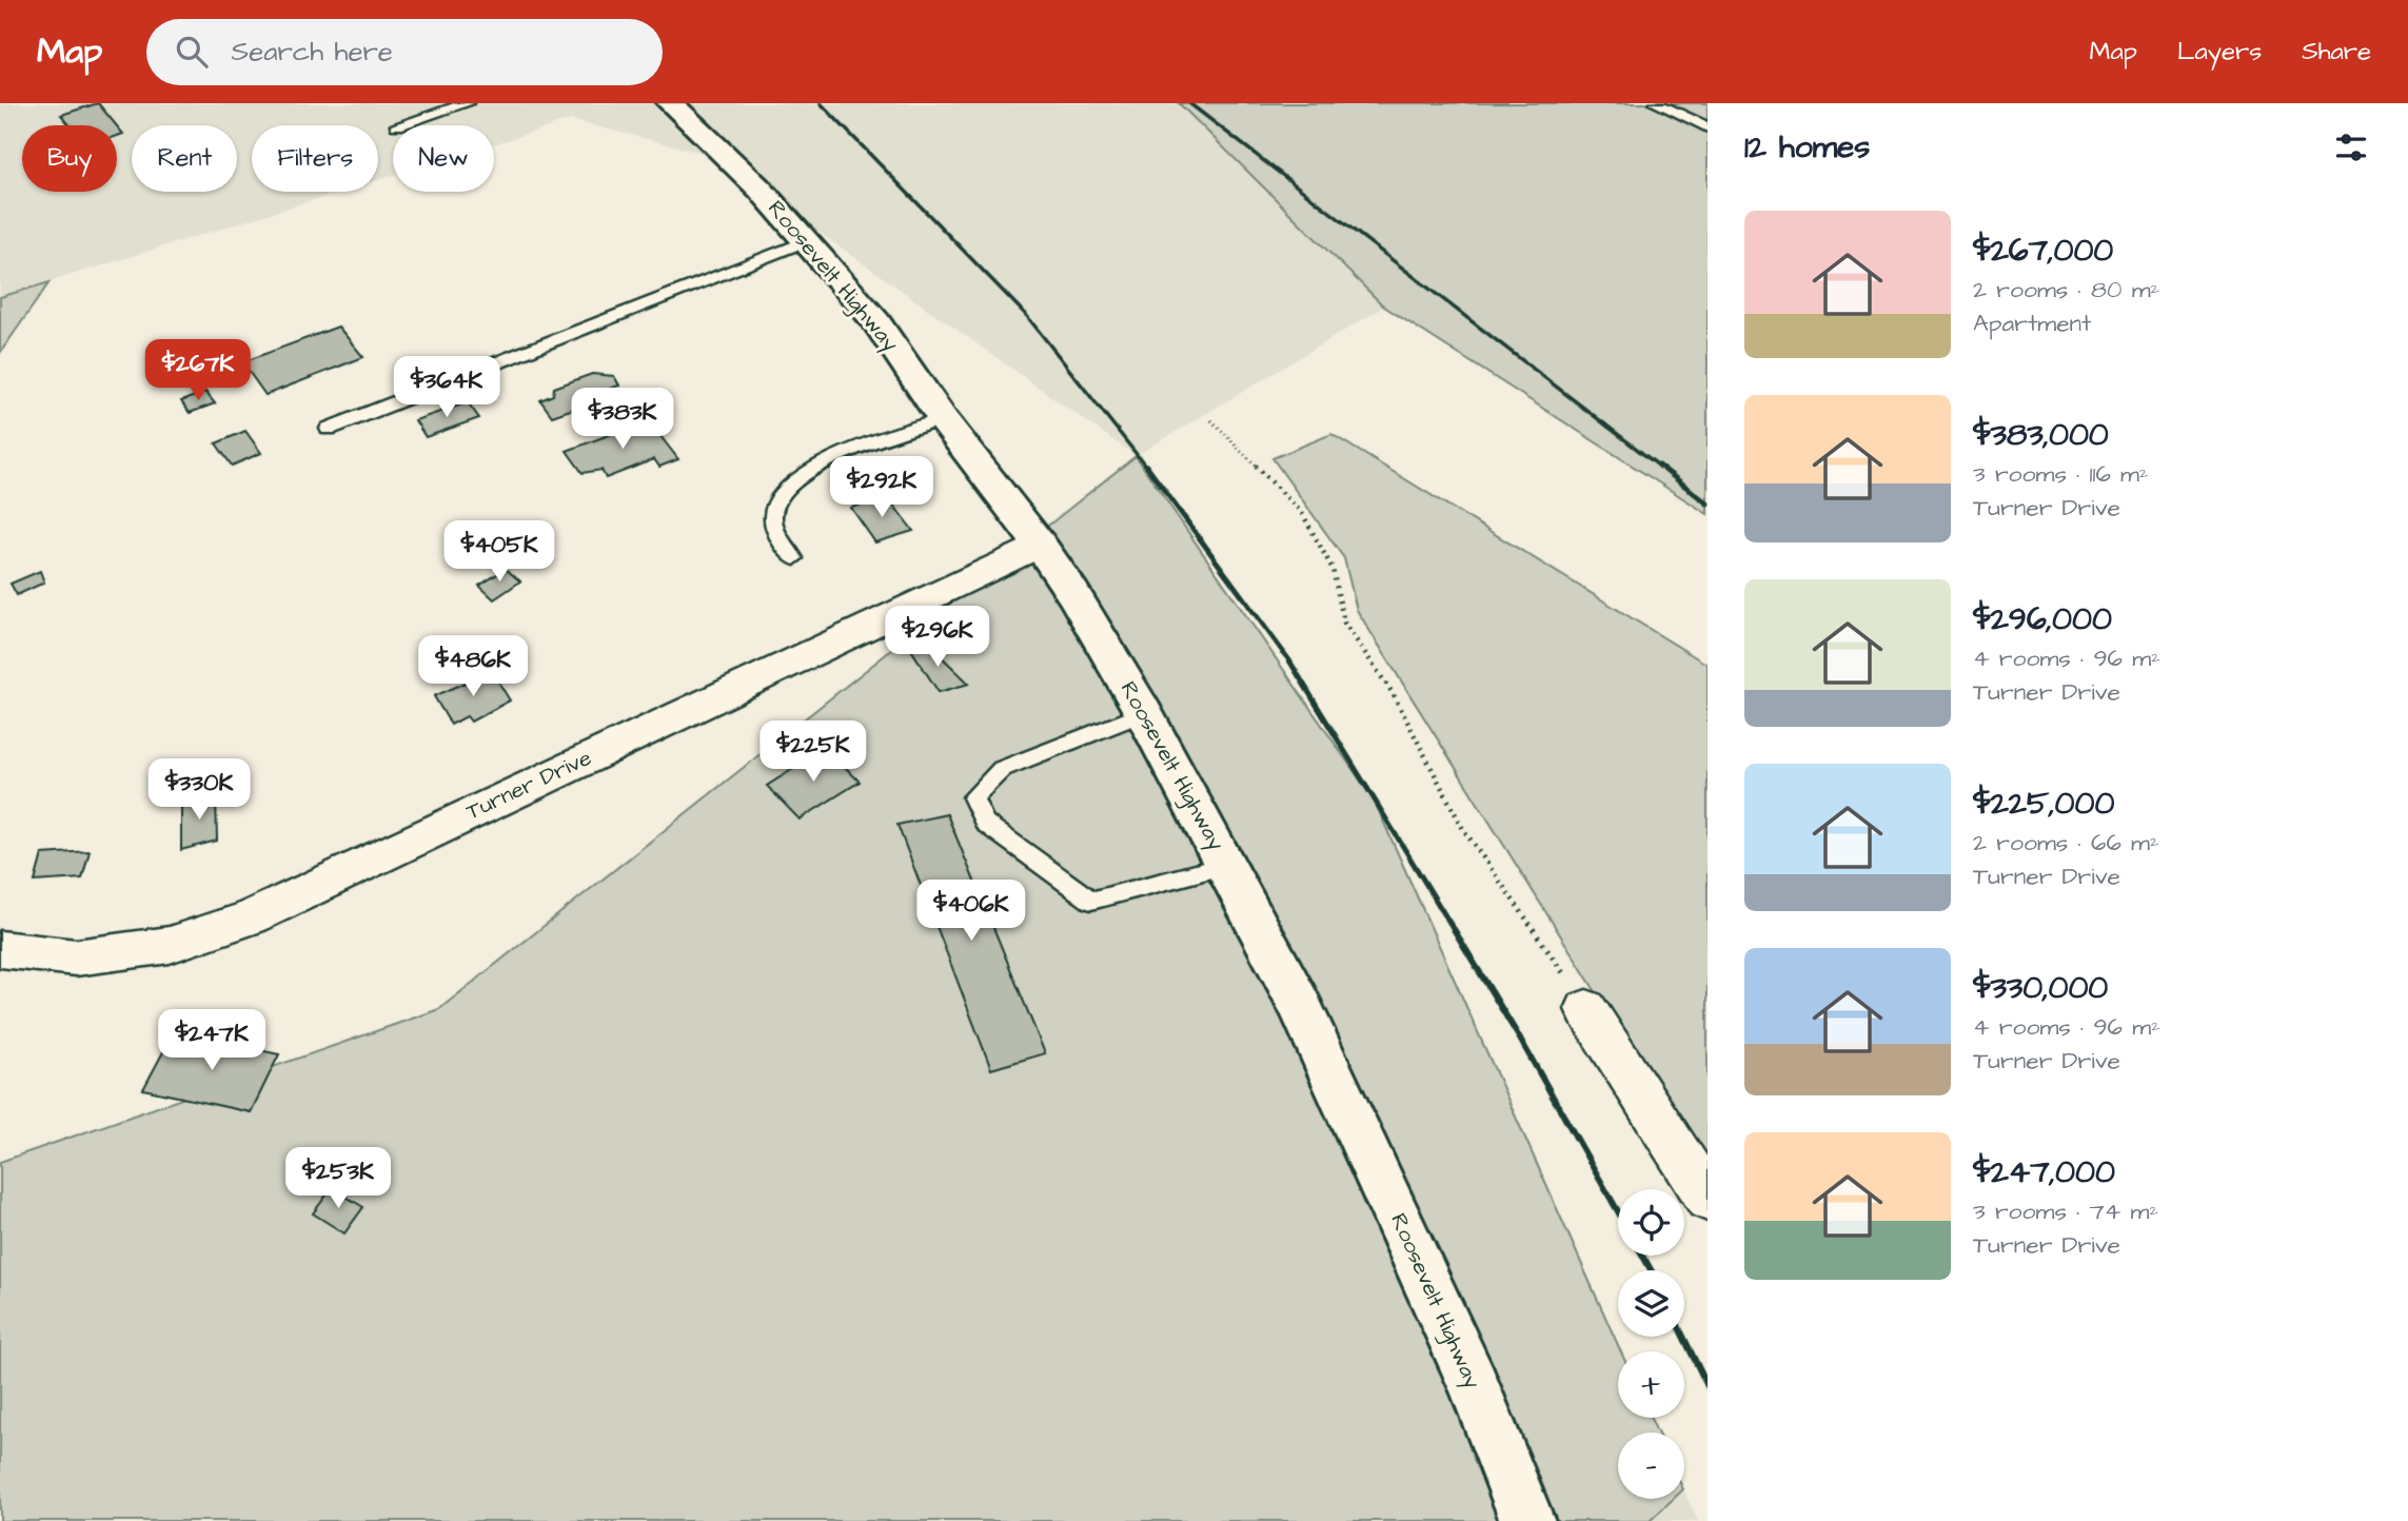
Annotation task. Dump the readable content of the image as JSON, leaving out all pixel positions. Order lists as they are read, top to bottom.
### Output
{
  "streets": {
    "main road": ["Roosevelt Highway"],
    "street": ["Turner Drive"]
  },
  "crossings": [
    ["Roosevelt Highway", "Turner Drive"]
  ],
  "page": {
    "header": "Map",
    "search": "Search here",
    "nav": ["Map", "Layers", "Share"],
    "heading": "12 homes",
    "chip": [
      "Buy",
      "Rent",
      "Filters",
      "New"
    ],
    "list": [
      {
        "name": "$267,000",
        "note": "2 rooms · 80 m² · Apartment"
      },
      {
        "name": "$383,000",
        "note": "3 rooms · 116 m² · Turner Drive"
      },
      {
        "name": "$296,000",
        "note": "4 rooms · 96 m² · Turner Drive"
      },
      {
        "name": "$225,000",
        "note": "2 rooms · 66 m² · Turner Drive"
      },
      {
        "name": "$330,000",
        "note": "4 rooms · 96 m² · Turner Drive"
      },
      {
        "name": "$247,000",
        "note": "3 rooms · 74 m² · Turner Drive"
      }
    ],
    "price": [
      "$267K",
      "$364K",
      "$383K",
      "$292K",
      "$405K",
      "$296K",
      "$486K",
      "$225K",
      "$330K",
      "$406K",
      "$247K",
      "$253K"
    ],
    "map_buttons": ["+", "−"]
  }
}
